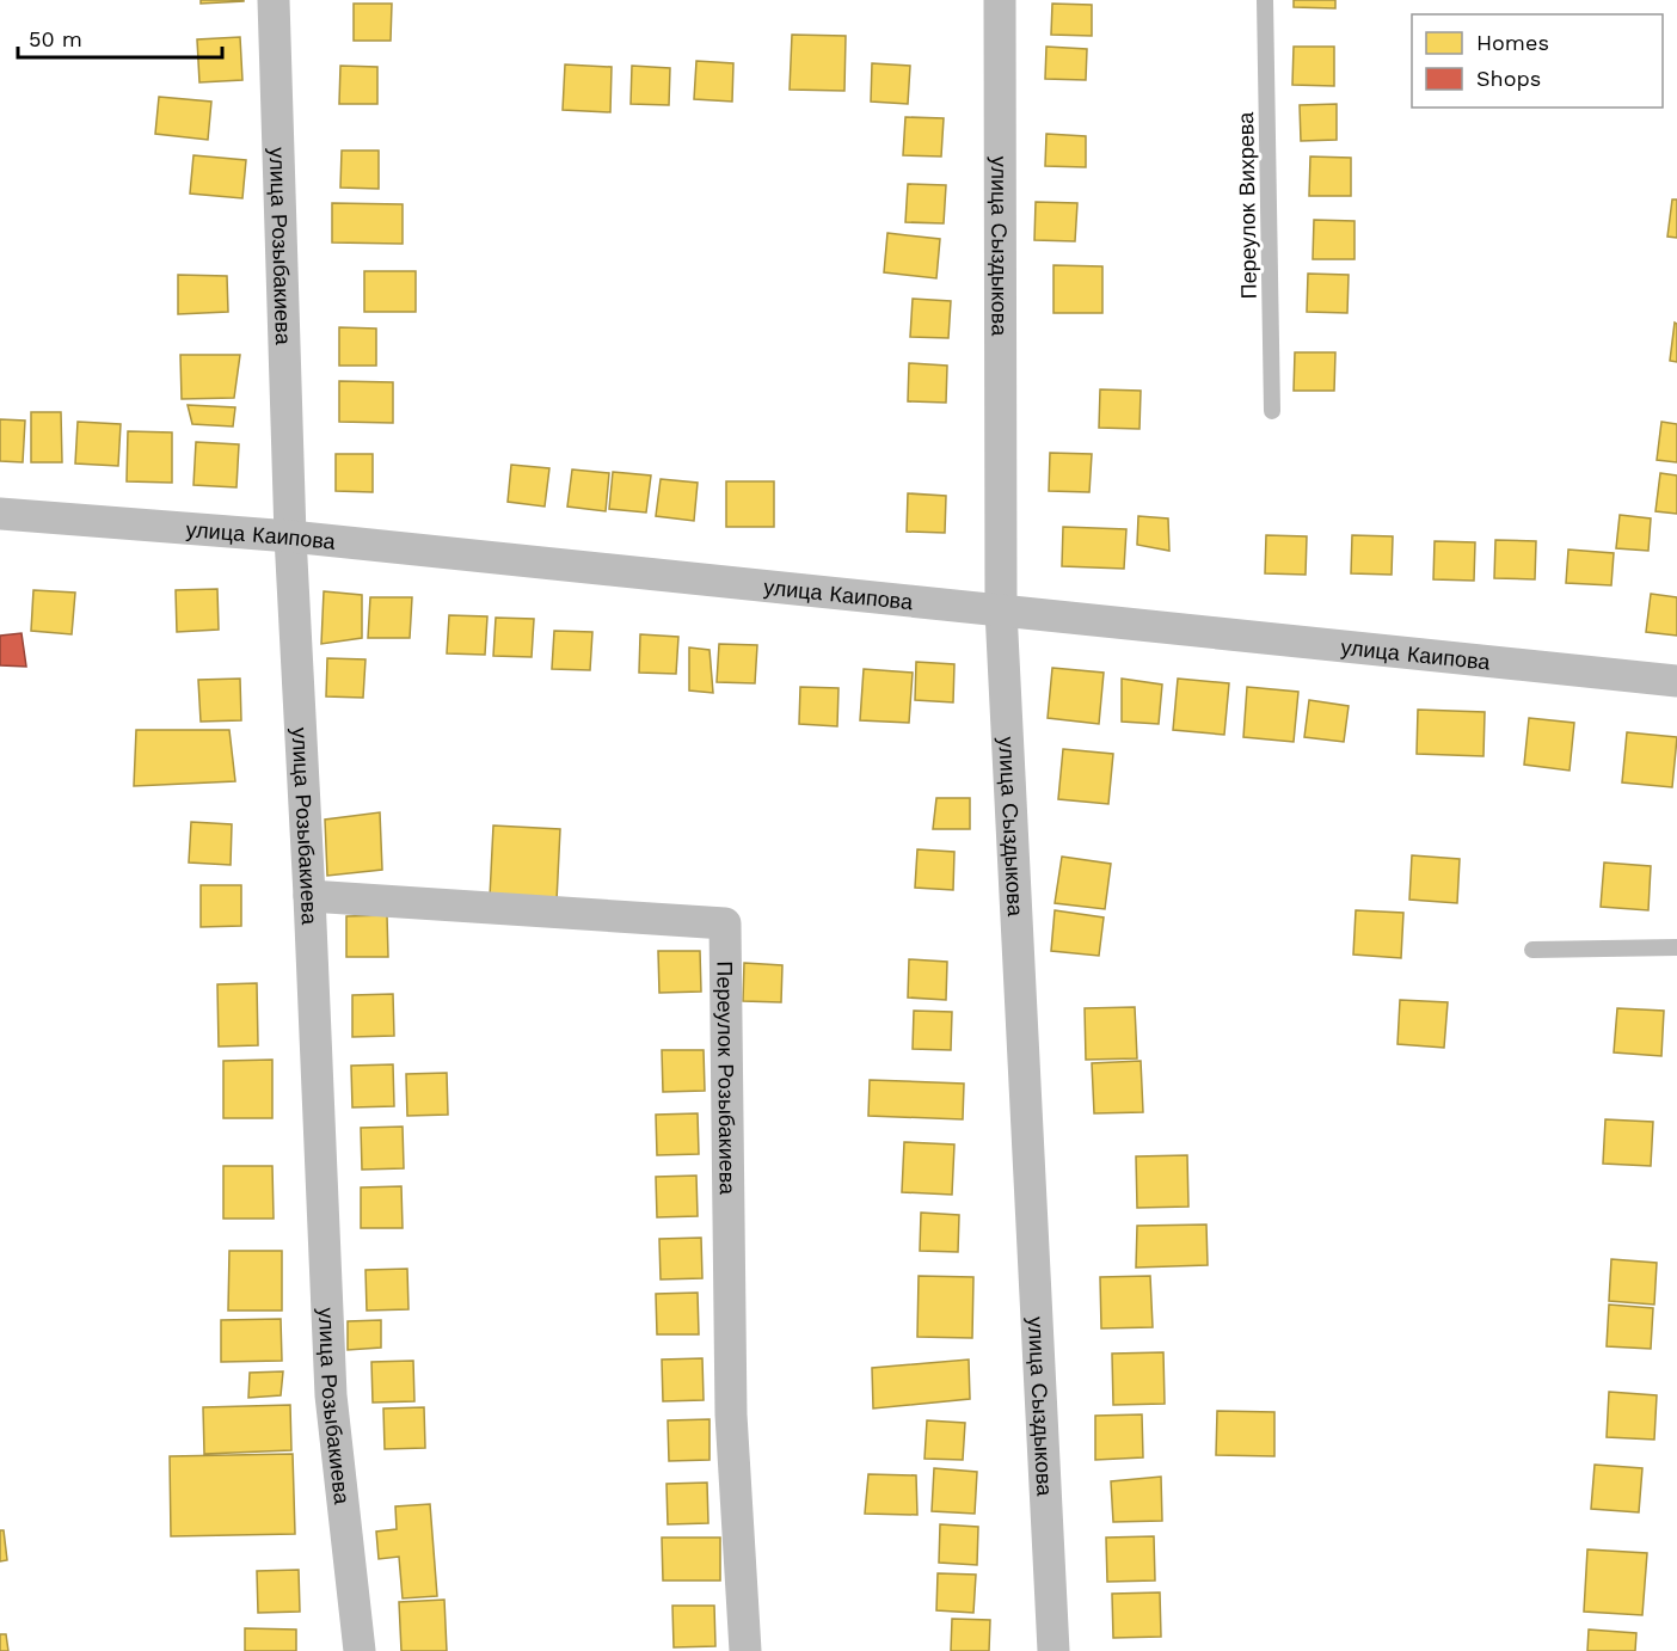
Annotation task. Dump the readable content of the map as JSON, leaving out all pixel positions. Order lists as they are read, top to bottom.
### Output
{
  "streets": {
    "street": [
      "улица Розыбакиева",
      "улица Сыздыкова",
      "улица Каипова",
      "Переулок Розыбакиева"
    ],
    "lane": ["Переулок Вихрева"]
  },
  "crossings": [
    ["улица Розыбакиева", "улица Каипова"],
    ["улица Розыбакиева", "Переулок Розыбакиева"],
    ["улица Сыздыкова", "улица Каипова"]
  ],
  "legend": ["Homes", "Shops"],
  "scale_bar": "50 m"
}
